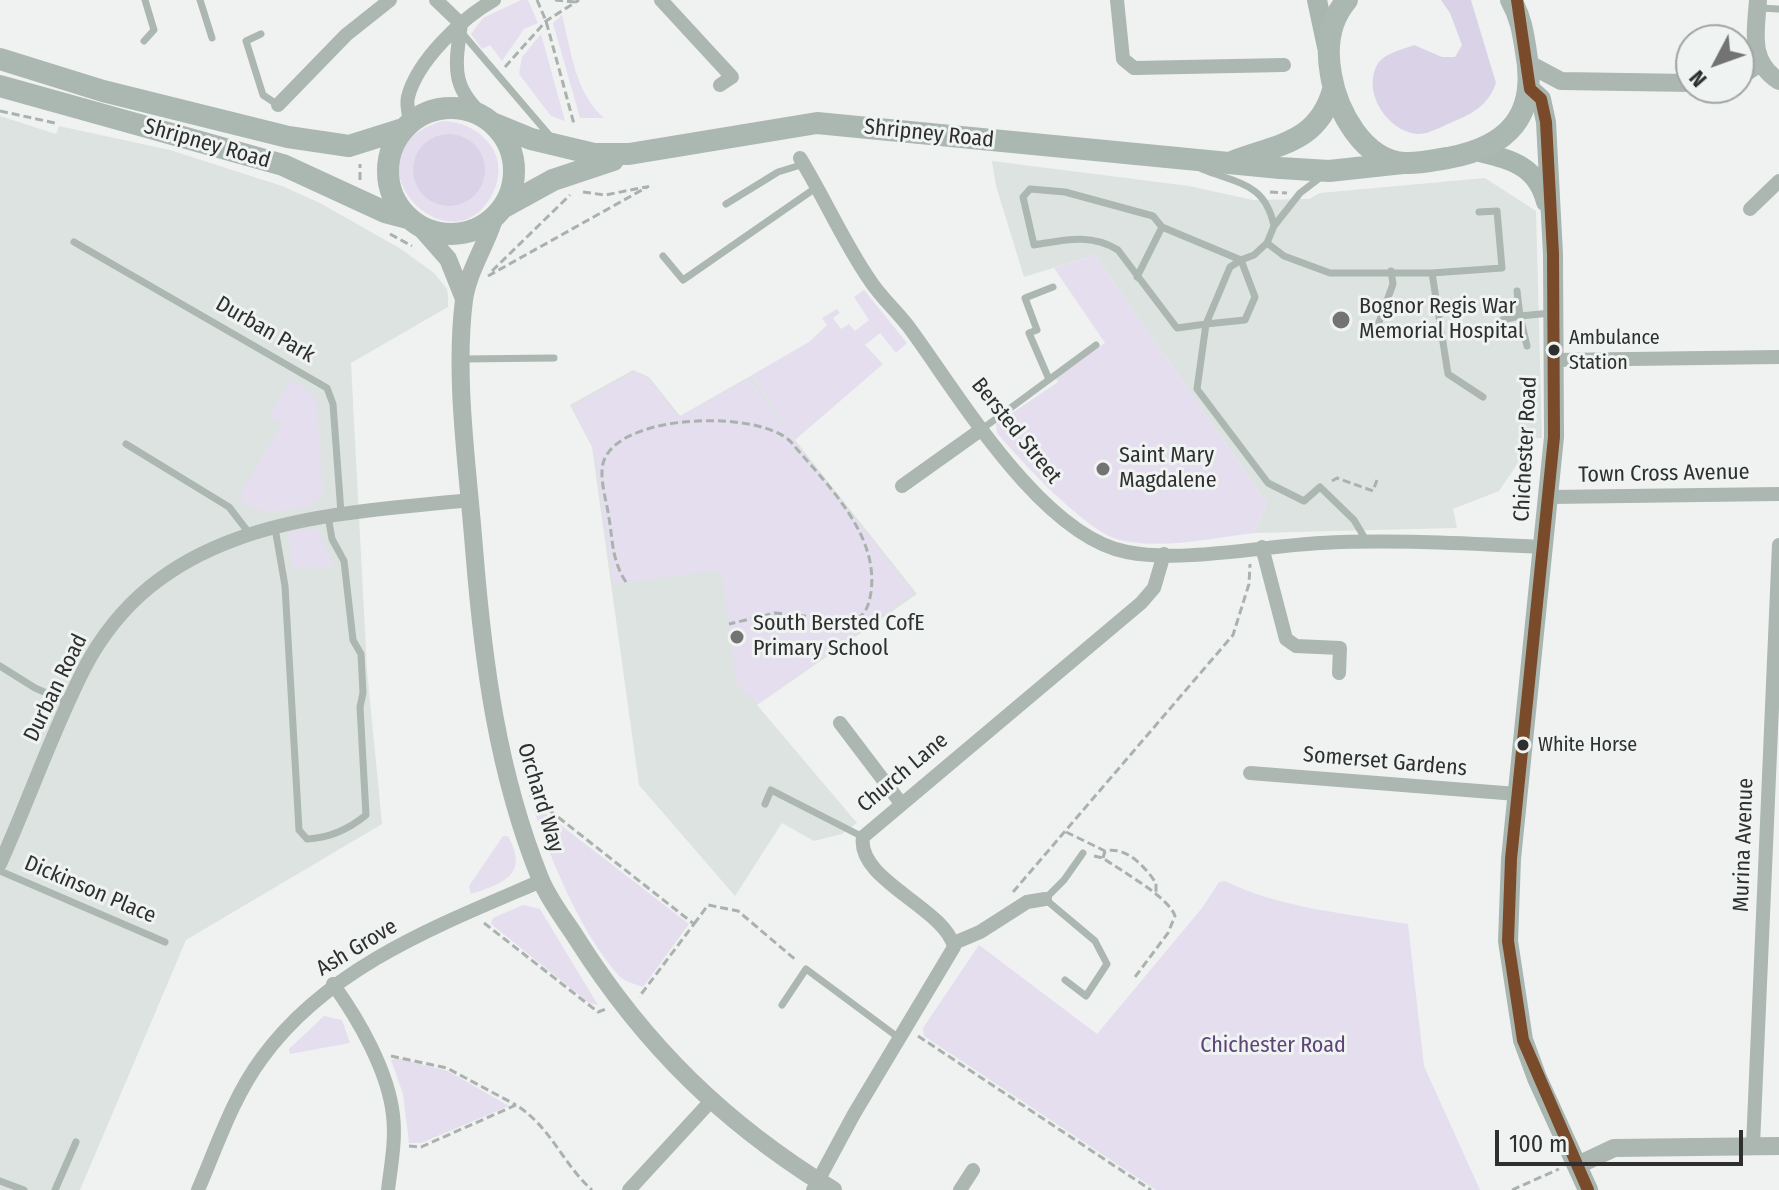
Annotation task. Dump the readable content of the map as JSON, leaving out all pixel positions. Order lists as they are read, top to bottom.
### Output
{
  "streets": {
    "main road": ["Shripney Road", "Chichester Road"],
    "street": [
      "Bersted Street",
      "Town Cross Avenue",
      "Durban Road",
      "Somerset Gardens",
      "Church Lane",
      "Orchard Way",
      "Murina Avenue",
      "Ash Grove"
    ],
    "lane": ["Durban Park", "Dickinson Place"]
  },
  "crossings": [
    ["Shripney Road", "Chichester Road"],
    ["Durban Park", "Durban Road"],
    ["Bersted Street", "Chichester Road"],
    ["Bersted Street", "Church Lane"],
    ["Chichester Road", "Town Cross Avenue"],
    ["Chichester Road", "Somerset Gardens"],
    ["Durban Road", "Orchard Way"],
    ["Orchard Way", "Ash Grove"]
  ],
  "parks": ["Chichester Road"],
  "places": [
    "Bognor Regis War Memorial Hospital",
    "Ambulance Station",
    "Saint Mary Magdalene",
    "South Bersted CofE Primary School",
    "White Horse"
  ],
  "scale_bar": "100 m",
  "north": "bottom left"
}
